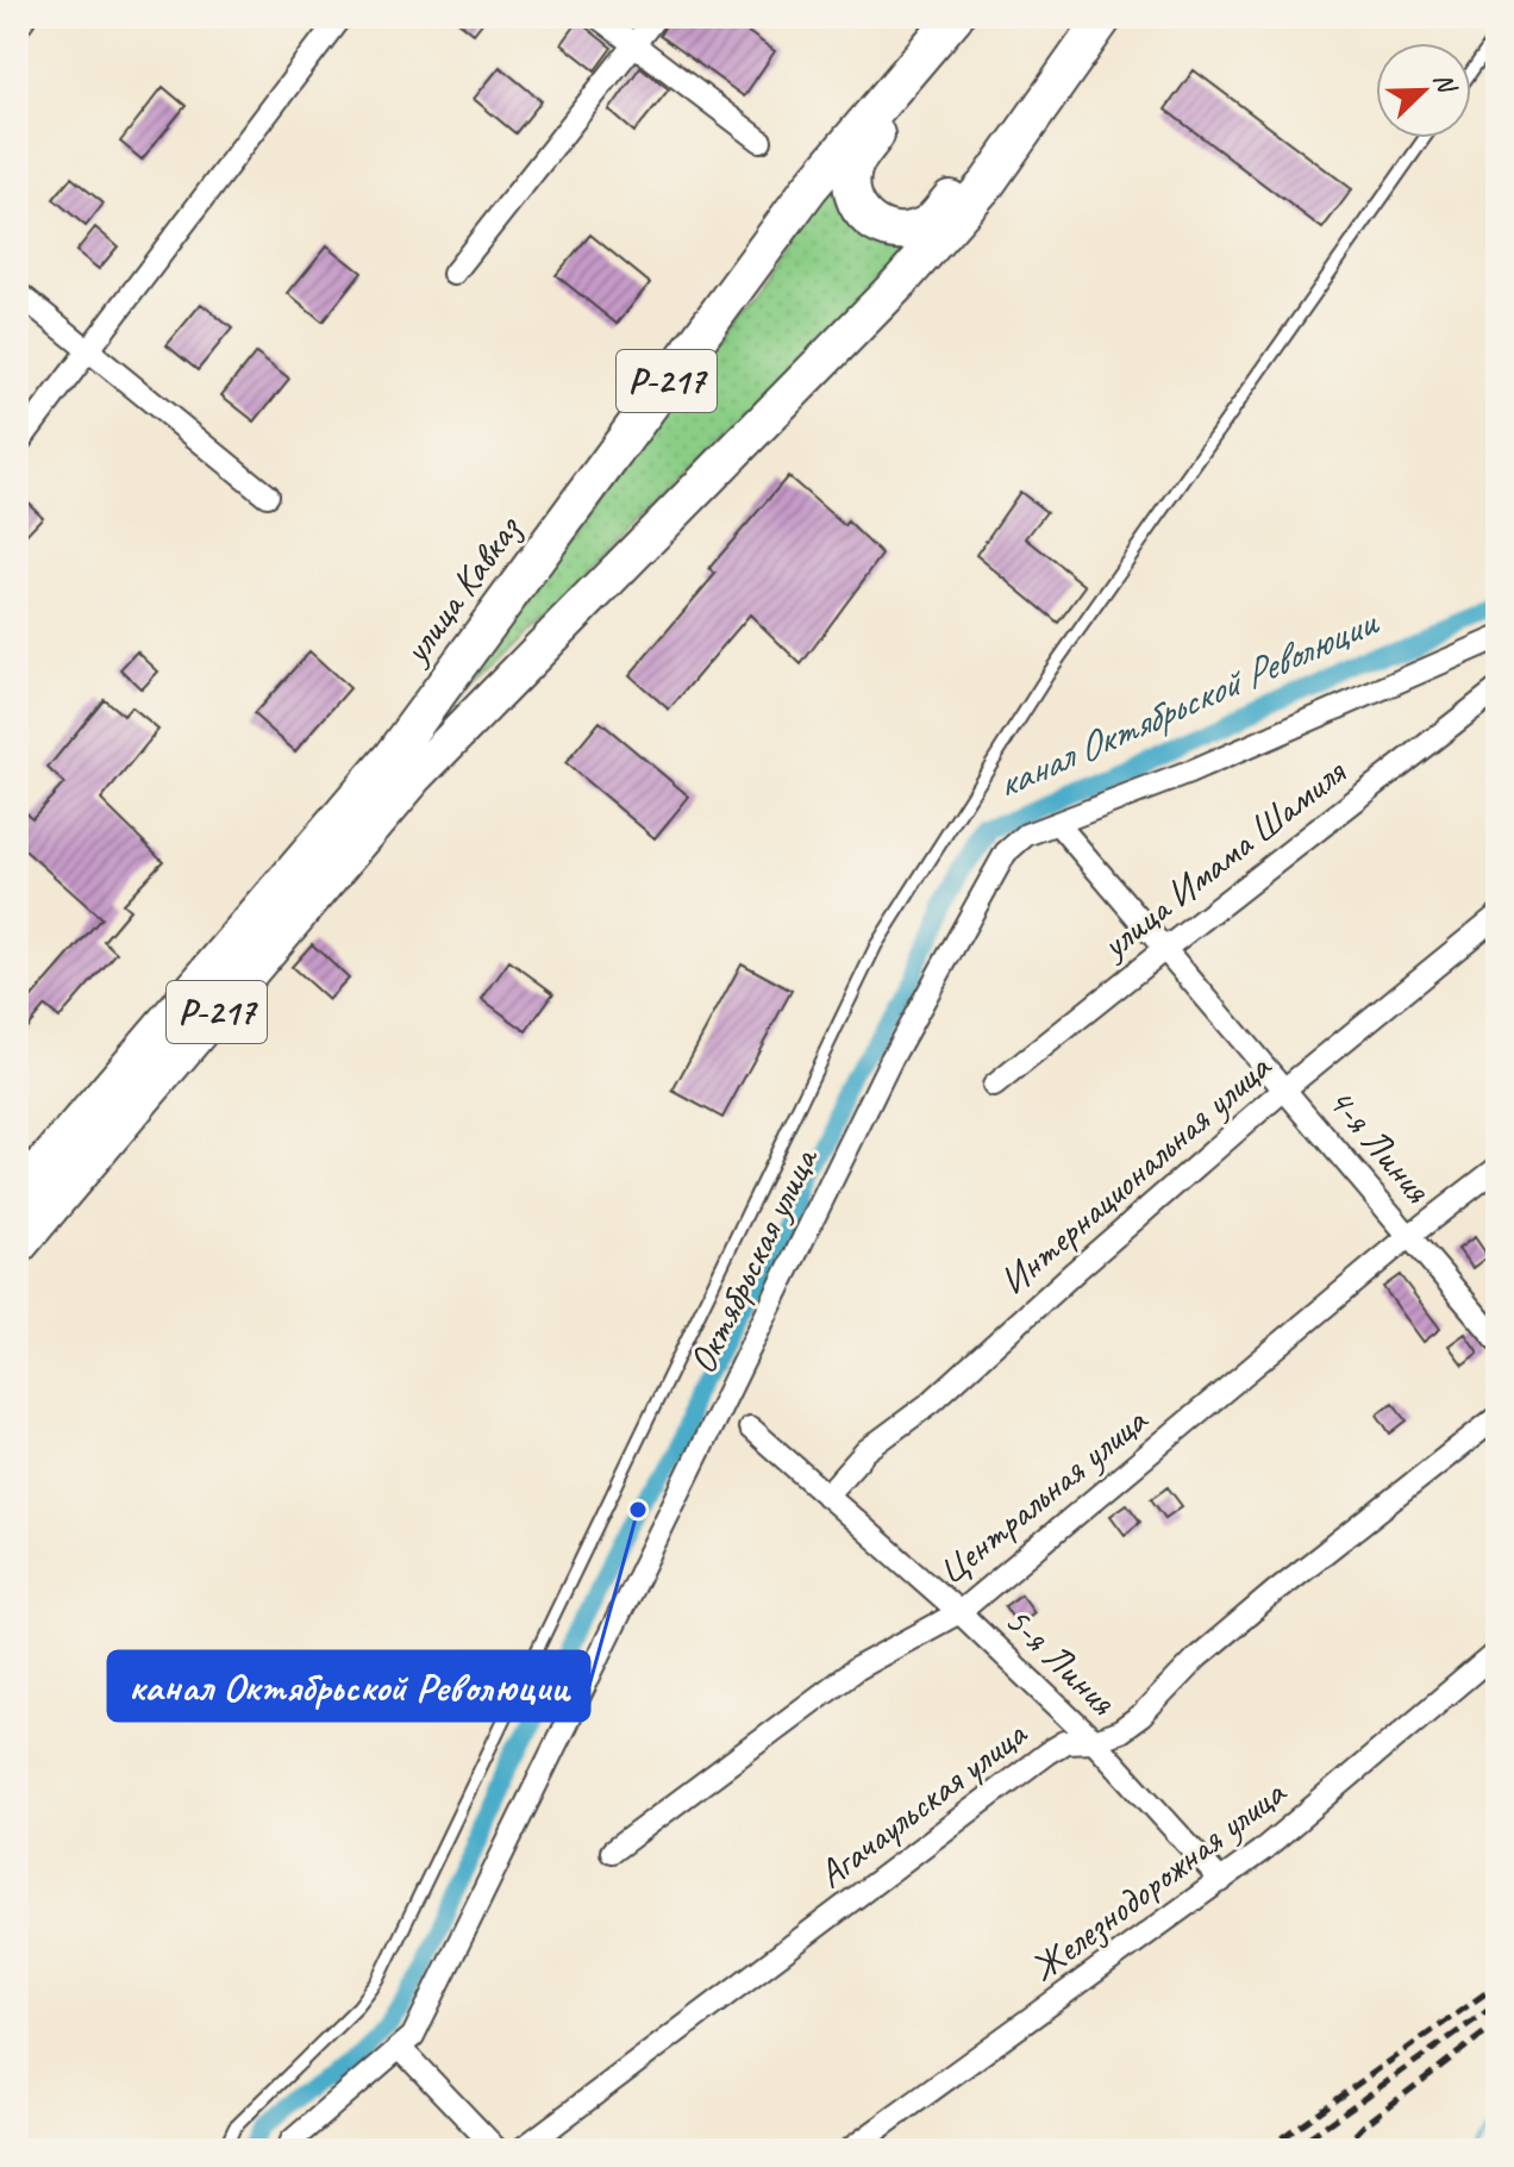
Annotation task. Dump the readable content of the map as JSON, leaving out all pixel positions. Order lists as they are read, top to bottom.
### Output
{
  "streets": {
    "highway": ["Р-217", "улица Кавказ"],
    "street": [
      "улица Имама Шамиля",
      "4-я Линия",
      "Интернациональная улица",
      "Октябрьская улица",
      "Центральная улица",
      "5-я Линия",
      "Агачаульская улица",
      "Железнодорожная улица"
    ]
  },
  "crossings": [
    ["улица Имама Шамиля", "4-я Линия"],
    ["4-я Линия", "Интернациональная улица"],
    ["4-я Линия", "Октябрьская улица"],
    ["4-я Линия", "Центральная улица"],
    ["Интернациональная улица", "5-я Линия"],
    ["Центральная улица", "5-я Линия"],
    ["5-я Линия", "Агачаульская улица"],
    ["5-я Линия", "Железнодорожная улица"]
  ],
  "water": ["канал Октябрьской Революции"],
  "places": ["канал Октябрьской Революции"],
  "north": "top right"
}
